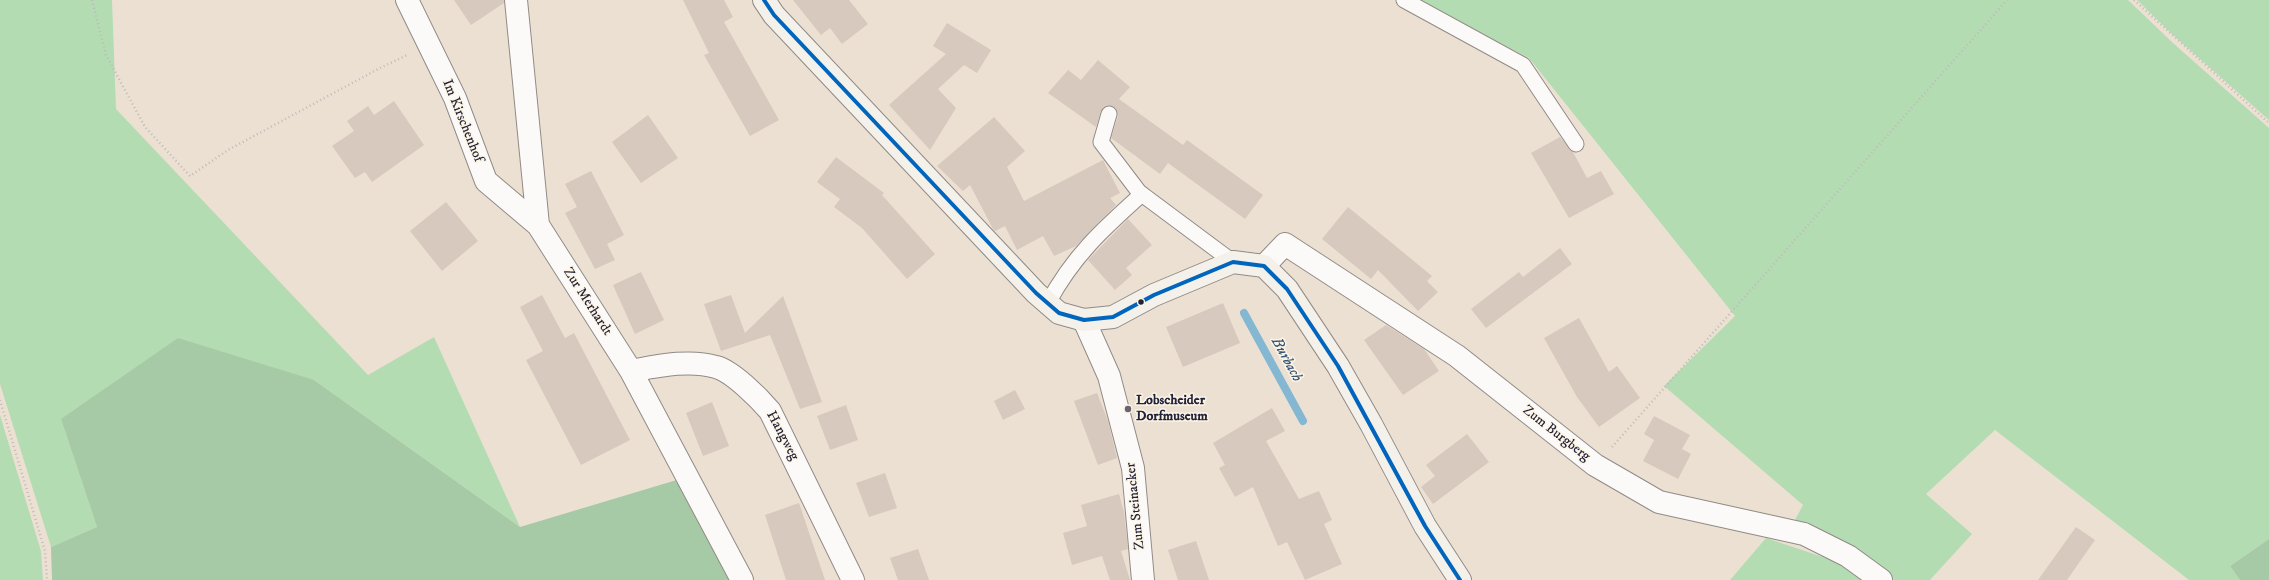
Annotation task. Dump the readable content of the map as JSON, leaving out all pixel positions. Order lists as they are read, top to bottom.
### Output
{
  "streets": {
    "street": [
      "Im Kirschenhof",
      "Zur Merhardt",
      "Zum Burgberg",
      "Hangweg",
      "Zum Steinacker"
    ]
  },
  "crossings": [
    ["Im Kirschenhof", "Zur Merhardt"],
    ["Zur Merhardt", "Hangweg"]
  ],
  "water": ["Burbach"],
  "places": ["Lobscheider Dorfmuseum"]
}
